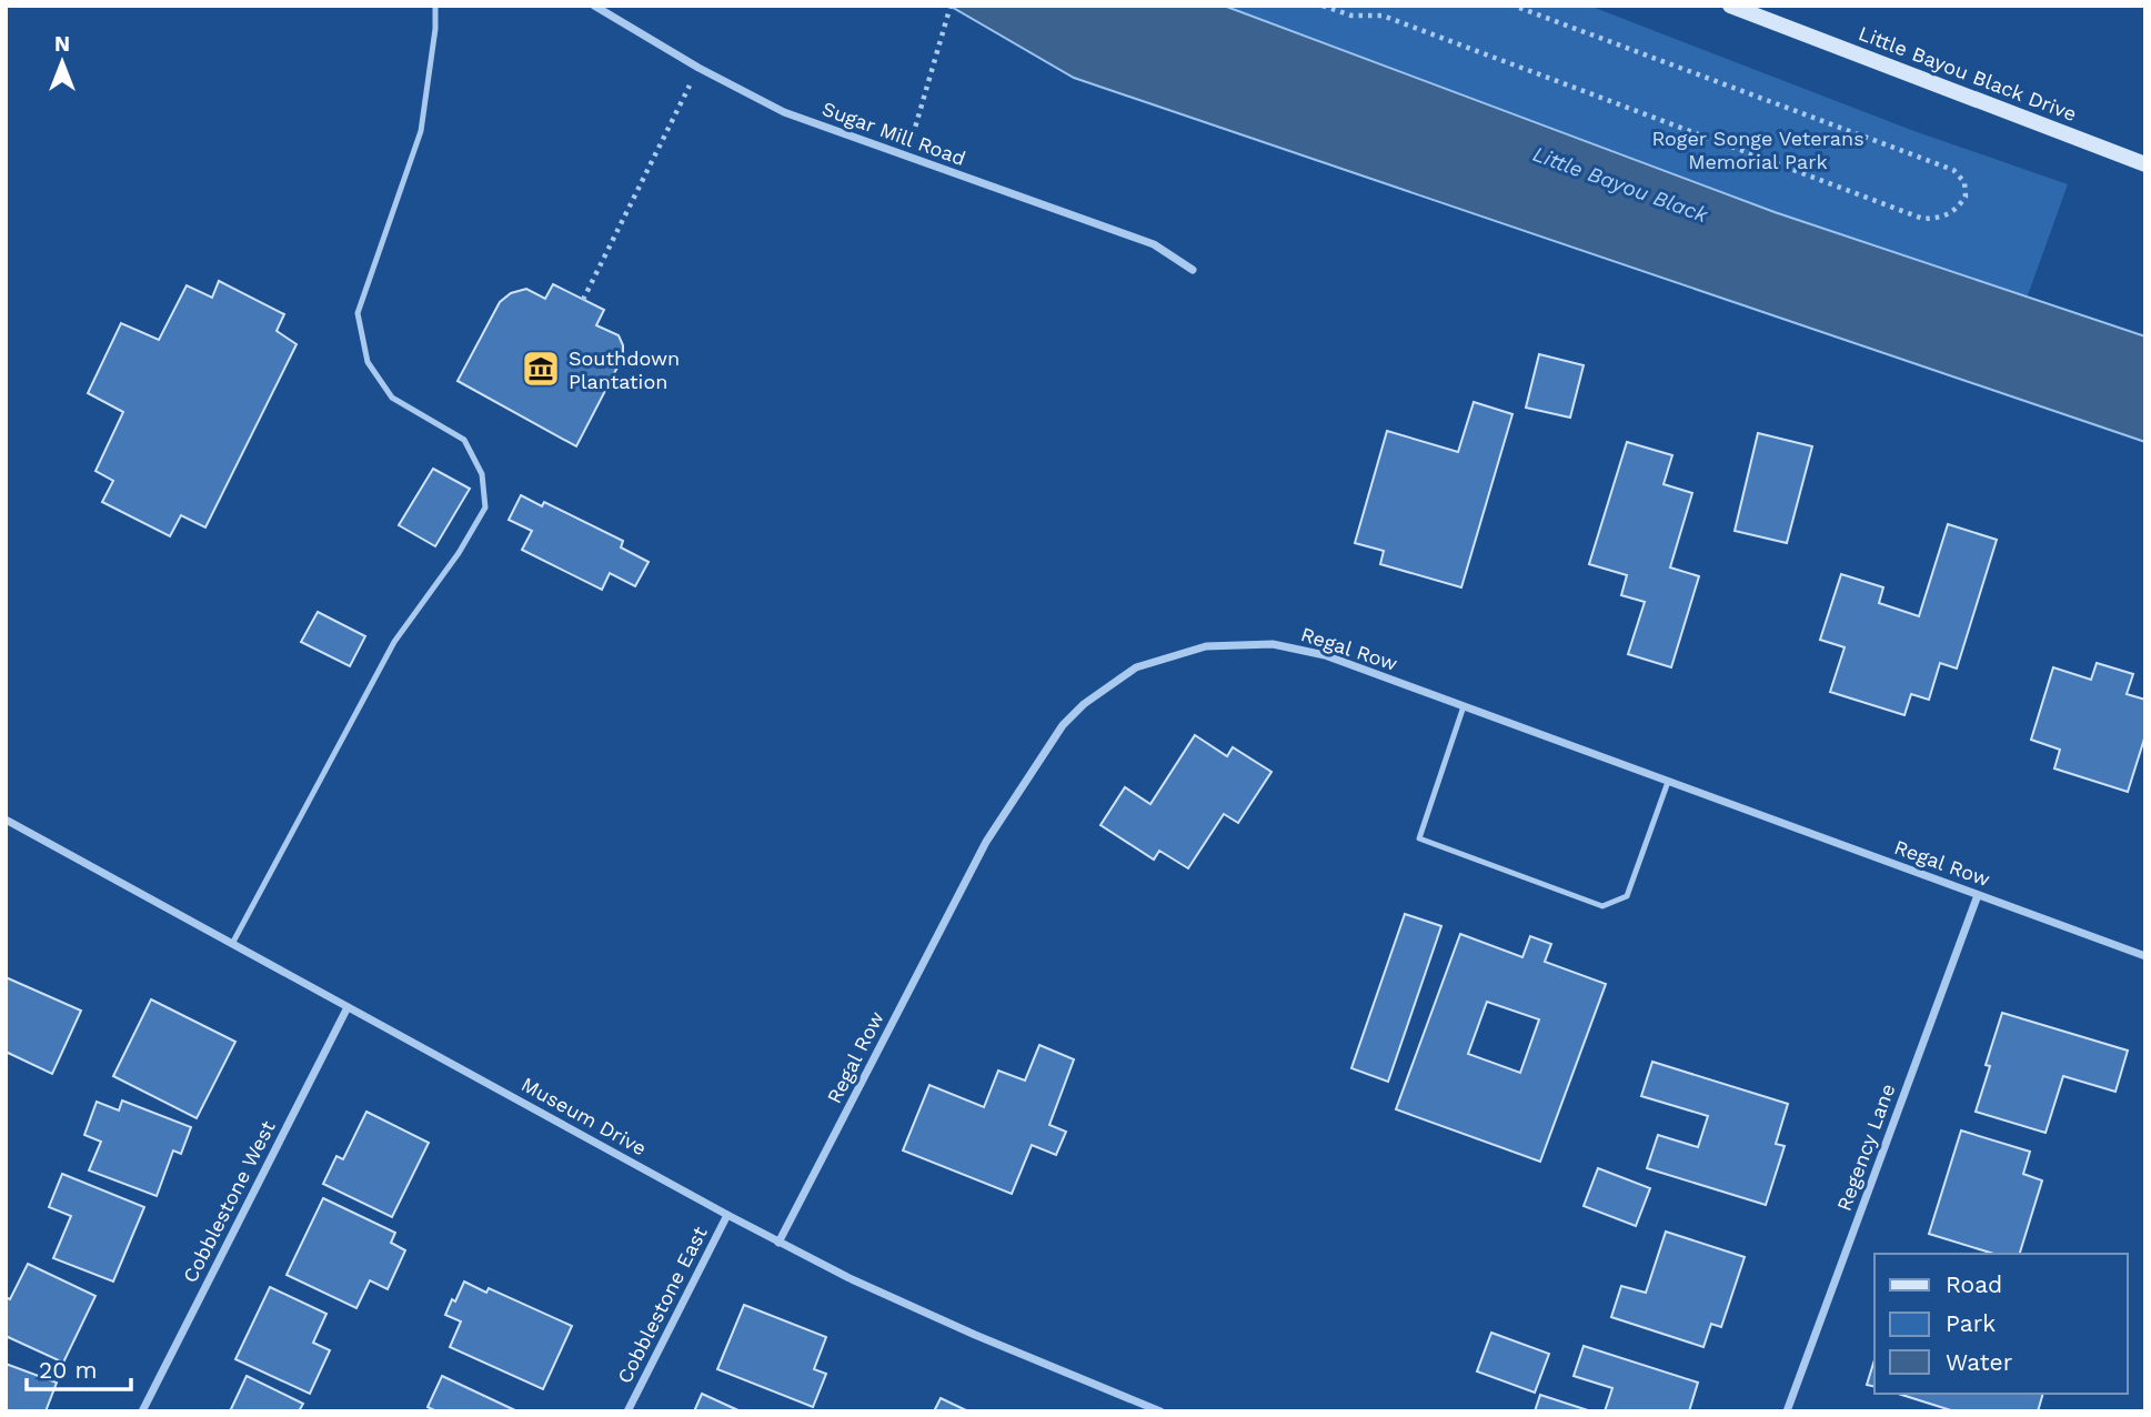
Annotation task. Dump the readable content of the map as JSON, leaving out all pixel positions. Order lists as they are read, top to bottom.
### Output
{
  "streets": {
    "main road": ["Little Bayou Black Drive"],
    "street": [
      "Sugar Mill Road",
      "Regal Row",
      "Museum Drive",
      "Regency Lane",
      "Cobblestone West",
      "Cobblestone East"
    ]
  },
  "crossings": [
    ["Regal Row", "Museum Drive"],
    ["Regal Row", "Regency Lane"],
    ["Museum Drive", "Cobblestone West"],
    ["Museum Drive", "Cobblestone East"]
  ],
  "water": ["Little Bayou Black"],
  "parks": ["Roger Songe Veterans Memorial Park"],
  "places": {
    "museum": ["Southdown Plantation"]
  },
  "legend": ["Road", "Park", "Water"],
  "scale_bar": "20 m",
  "north": "top"
}
